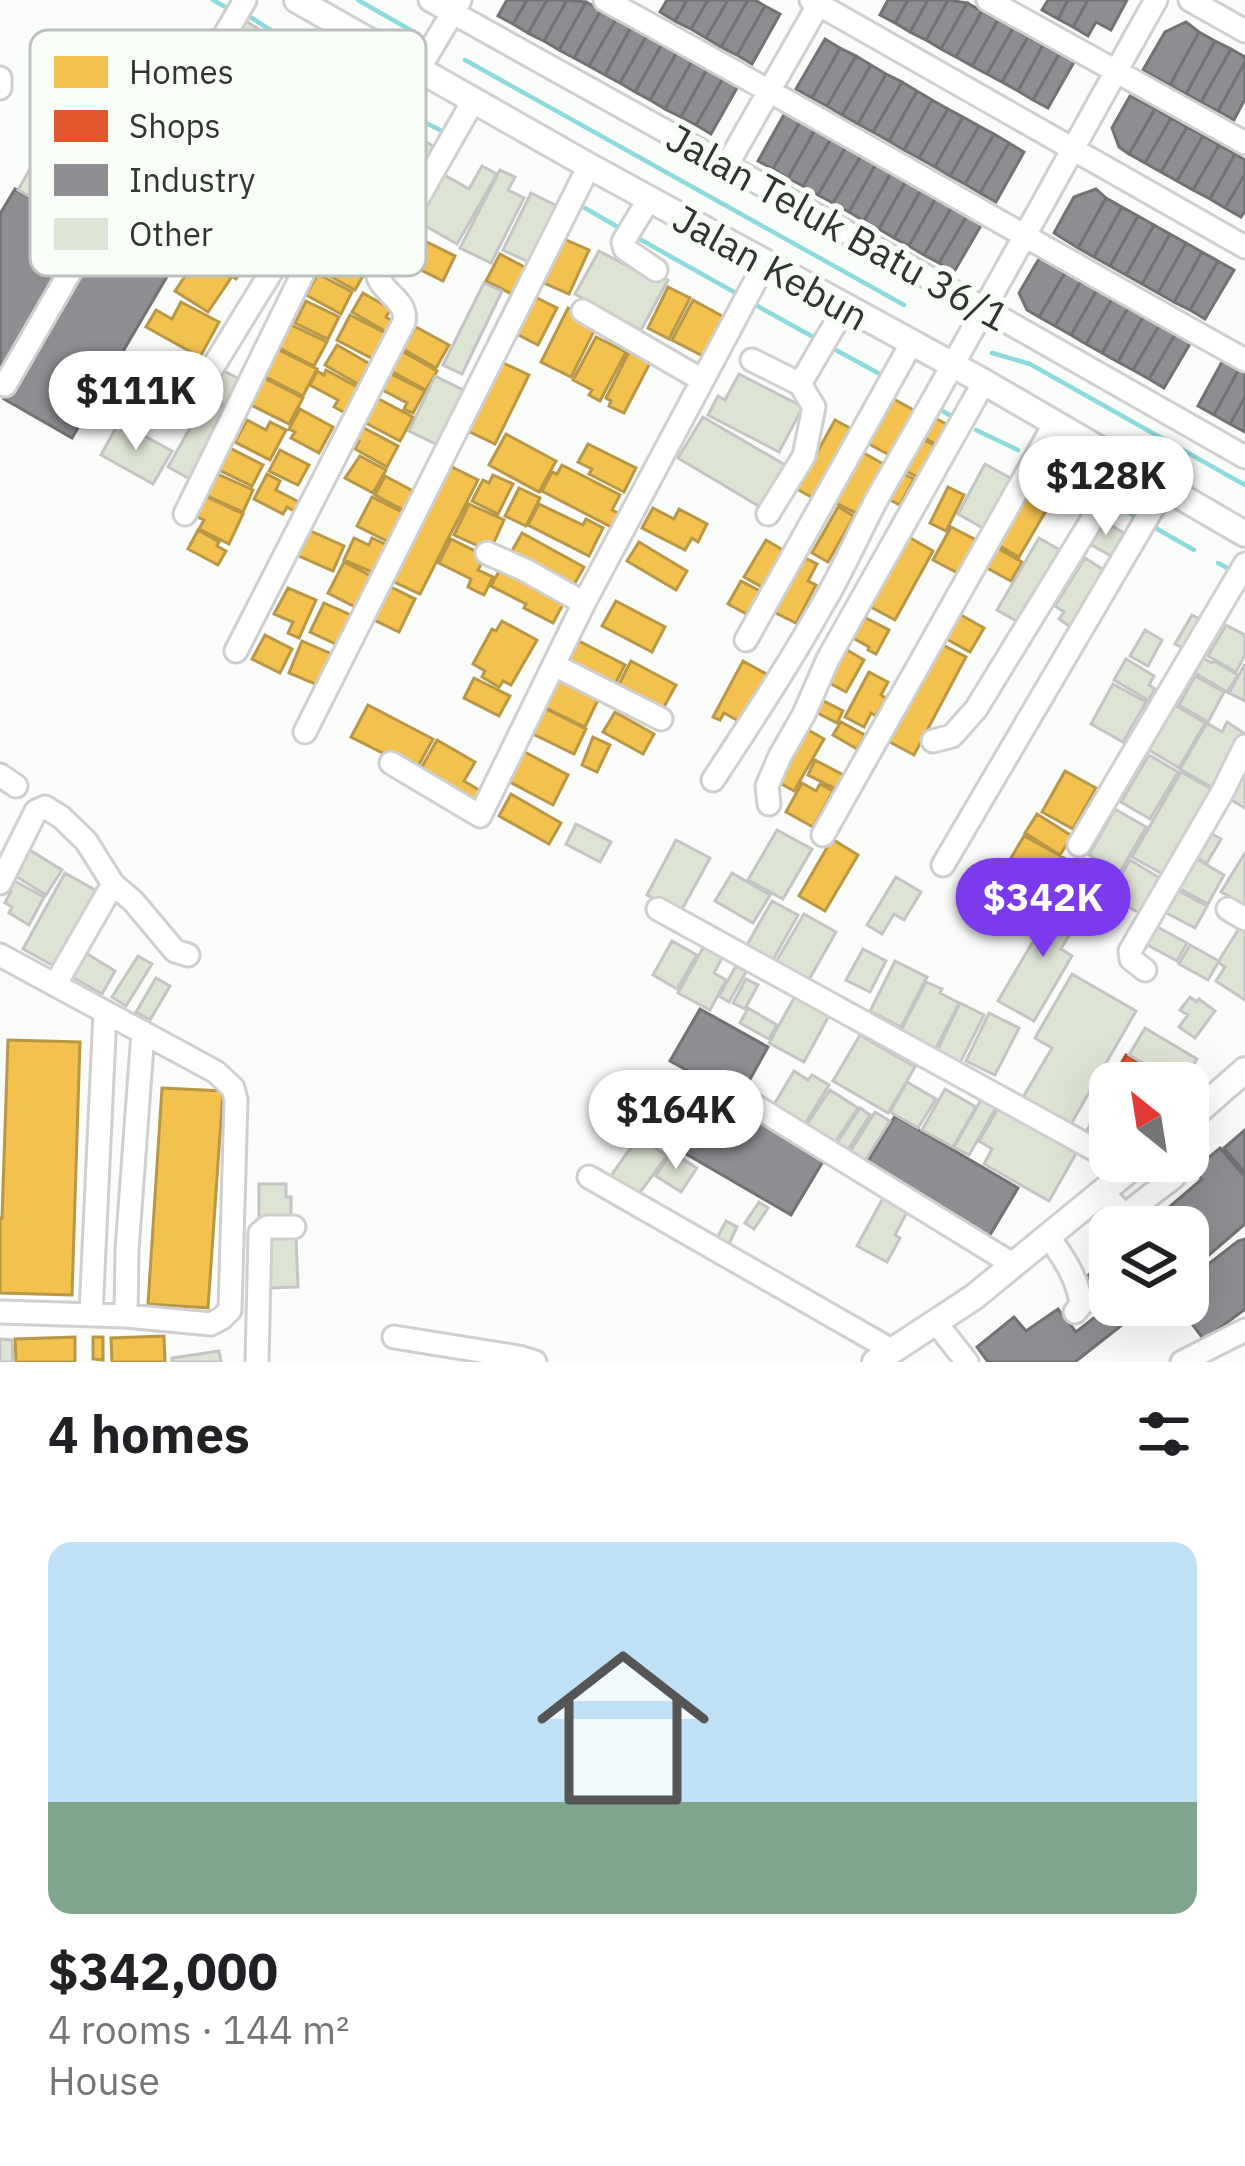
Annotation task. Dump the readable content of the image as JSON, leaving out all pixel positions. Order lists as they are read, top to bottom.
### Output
{
  "streets": {
    "main road": ["Jalan Kebun"],
    "street": ["Jalan Teluk Batu 36/1"]
  },
  "legend": [
    "Homes",
    "Shops",
    "Industry",
    "Other"
  ],
  "north": "top left",
  "page": {
    "price": [
      "$111K",
      "$128K",
      "$342K",
      "$164K"
    ],
    "heading": "4 homes",
    "list": [
      {
        "name": "$342,000",
        "note": "4 rooms · 144 m² · House"
      }
    ]
  }
}
